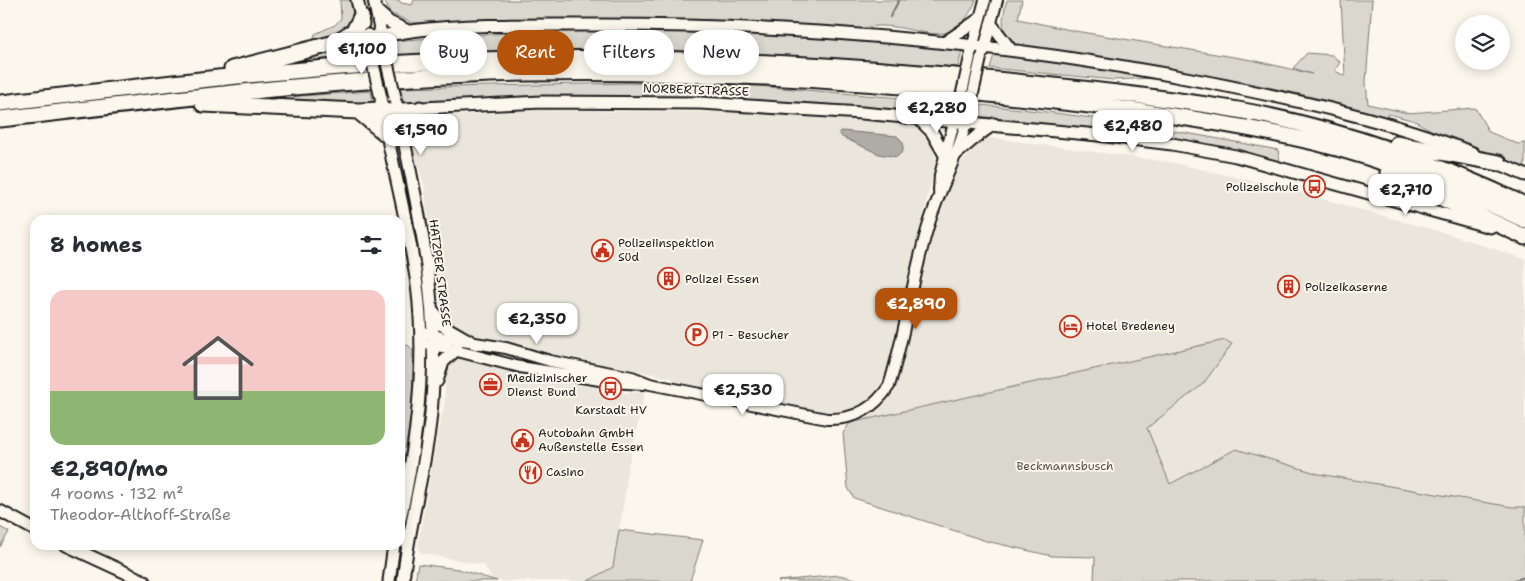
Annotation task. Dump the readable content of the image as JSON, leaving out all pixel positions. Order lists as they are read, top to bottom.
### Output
{
  "streets": {
    "main road": ["NORBERTSTRASSE", "HATZPER STRASSE"]
  },
  "crossings": [
    ["NORBERTSTRASSE", "HATZPER STRASSE"]
  ],
  "parks": ["Beckmannsbusch"],
  "places": {
    "bus stop": ["Polizeischule", "Karstadt HV"],
    "public building": ["Polizeiinspektion Süd", "Autobahn GmbH Außenstelle Essen"],
    "building": ["Polizei Essen", "Polizeikaserne"],
    "hotel": ["Hotel Bredeney"],
    "parking": ["P1 - Besucher"],
    "office": ["Medizinischer Dienst Bund"],
    "restaurant": ["Casino"]
  },
  "page": {
    "chip": [
      "Buy",
      "Rent",
      "Filters",
      "New"
    ],
    "price": [
      "€1,100",
      "€2,280",
      "€2,480",
      "€1,590",
      "€2,710",
      "€2,890",
      "€2,350",
      "€2,530"
    ],
    "heading": "8 homes",
    "list": [
      {
        "name": "€2,890/mo",
        "note": "4 rooms · 132 m² · Theodor-Althoff-Straße"
      }
    ]
  }
}
